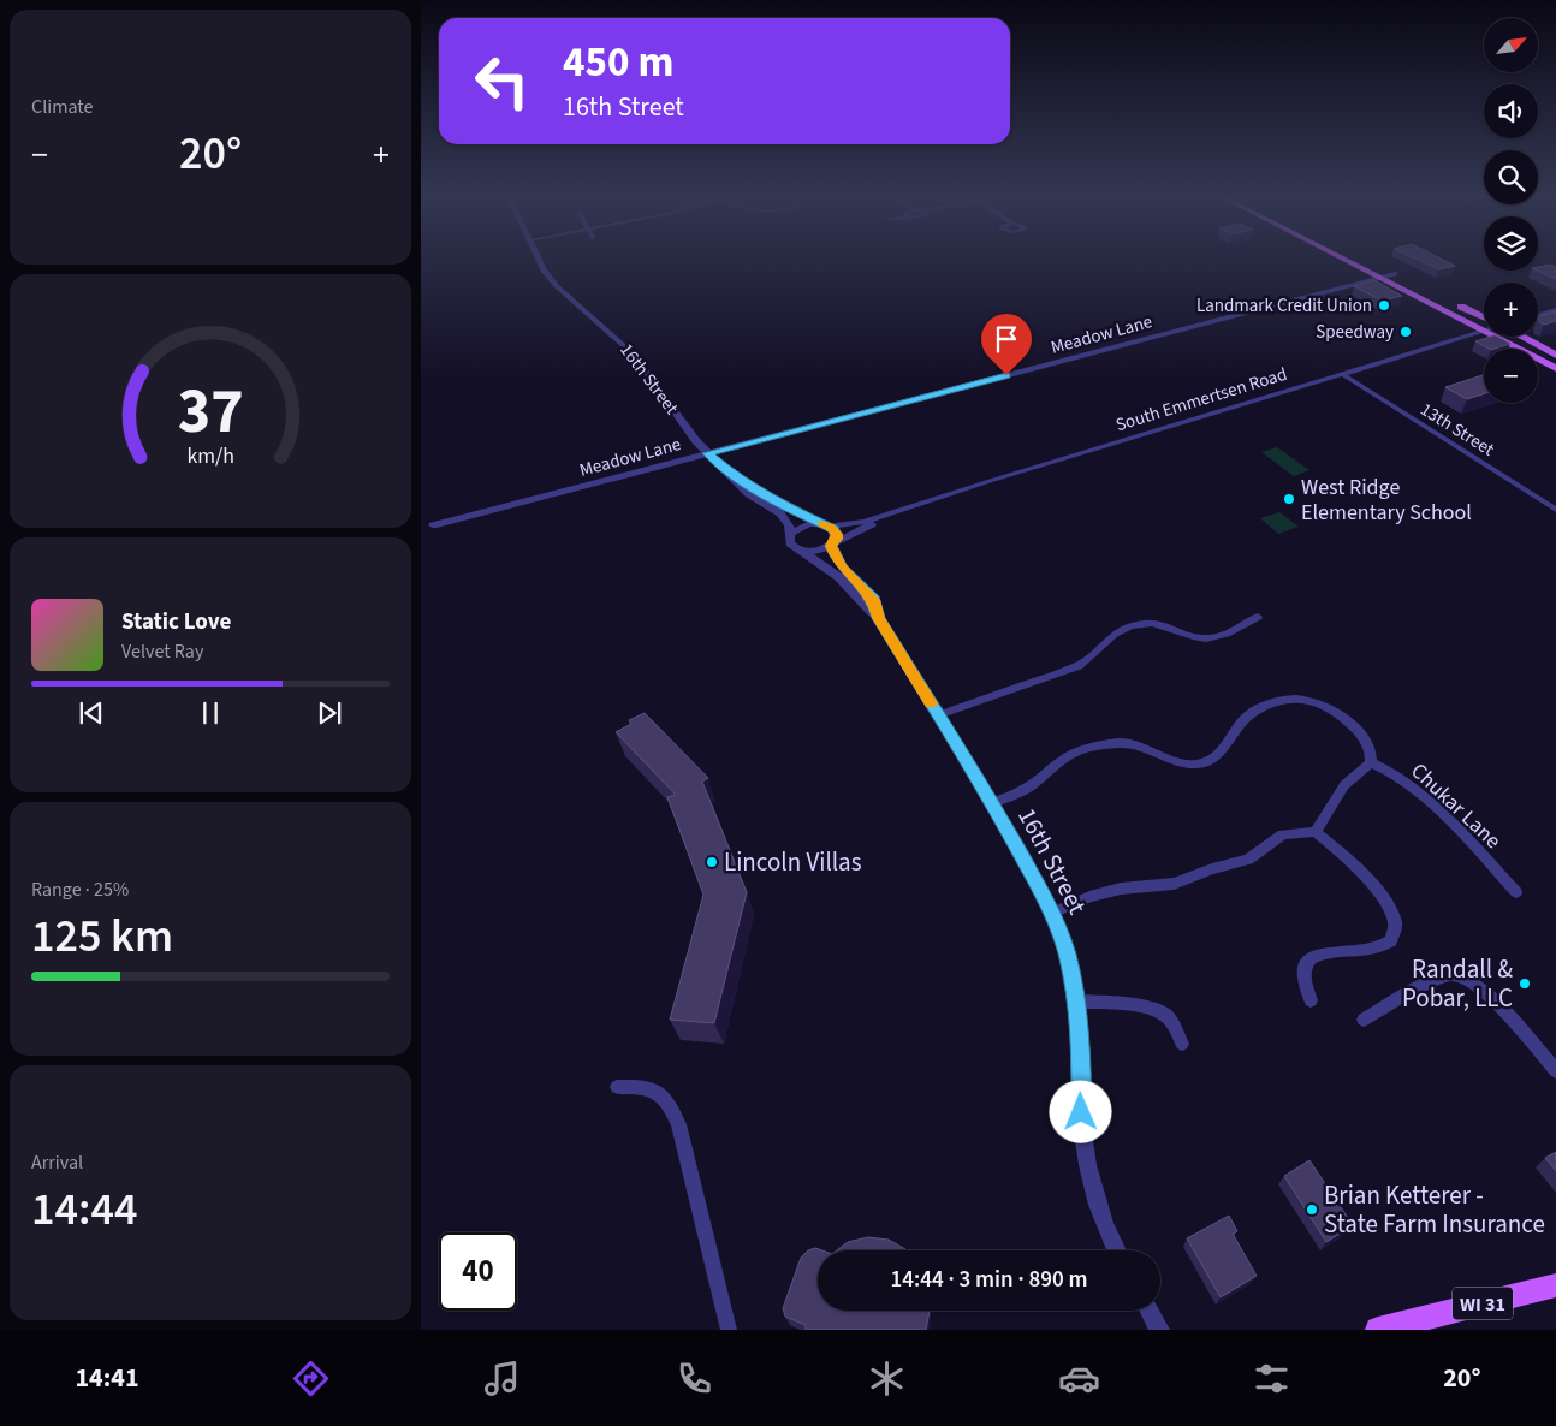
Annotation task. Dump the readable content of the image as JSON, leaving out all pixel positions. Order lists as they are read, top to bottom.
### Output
{
  "streets": {
    "main road": ["WI 31"],
    "street": [
      "Meadow Lane",
      "16th Street",
      "South Emmertsen Road",
      "13th Street",
      "Chukar Lane"
    ]
  },
  "crossings": [
    ["Meadow Lane", "16th Street"],
    ["16th Street", "South Emmertsen Road"],
    ["South Emmertsen Road", "13th Street"]
  ],
  "places": [
    "Landmark Credit Union",
    "Speedway",
    "West Ridge Elementary School",
    "Lincoln Villas",
    "Randall & Pobar, LLC",
    "Brian Ketterer - State Farm Insurance"
  ],
  "north": "top right",
  "page": {
    "tile": [
      "Climate",
      ["Range · 25%", "125 km"],
      ["Arrival", "14:44"]
    ],
    "map_buttons": ["+", "−"],
    "turn": ["450 m", "16th Street"],
    "heat": ["−", "20°", "+"],
    "song": ["Static Love", "Velvet Ray"],
    "limit": "40",
    "trip": "14:44 · 3 min · 890 m",
    "tabs": ["14:41", "20°"],
    "gauge": ["37", "km/h"]
  }
}
